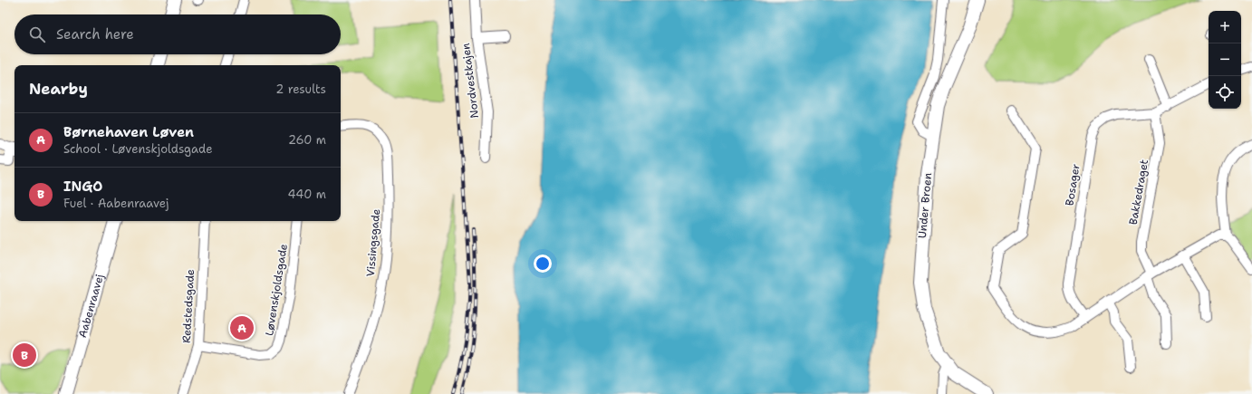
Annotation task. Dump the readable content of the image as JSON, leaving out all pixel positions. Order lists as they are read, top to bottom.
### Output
{
  "streets": {
    "street": [
      "Nordvestkajen",
      "Bosager",
      "Bakkedraget",
      "Under Broen",
      "Vissingsgade",
      "Løvenskjoldsgade",
      "Aabenraavej",
      "Redstedsgade"
    ]
  },
  "crossings": [
    ["Bosager", "Bakkedraget"],
    ["Løvenskjoldsgade", "Redstedsgade"]
  ],
  "page": {
    "map_buttons": ["+", "−"],
    "search": "Search here",
    "heading": ["Nearby", "2 results"],
    "list": [
      {
        "mark": "A",
        "name": "Børnehaven Løven",
        "note": "School · Løvenskjoldsgade",
        "value": "260 m"
      },
      {
        "mark": "B",
        "name": "INGO",
        "note": "Fuel · Aabenraavej",
        "value": "440 m"
      }
    ],
    "pins": ["A", "B"]
  }
}
